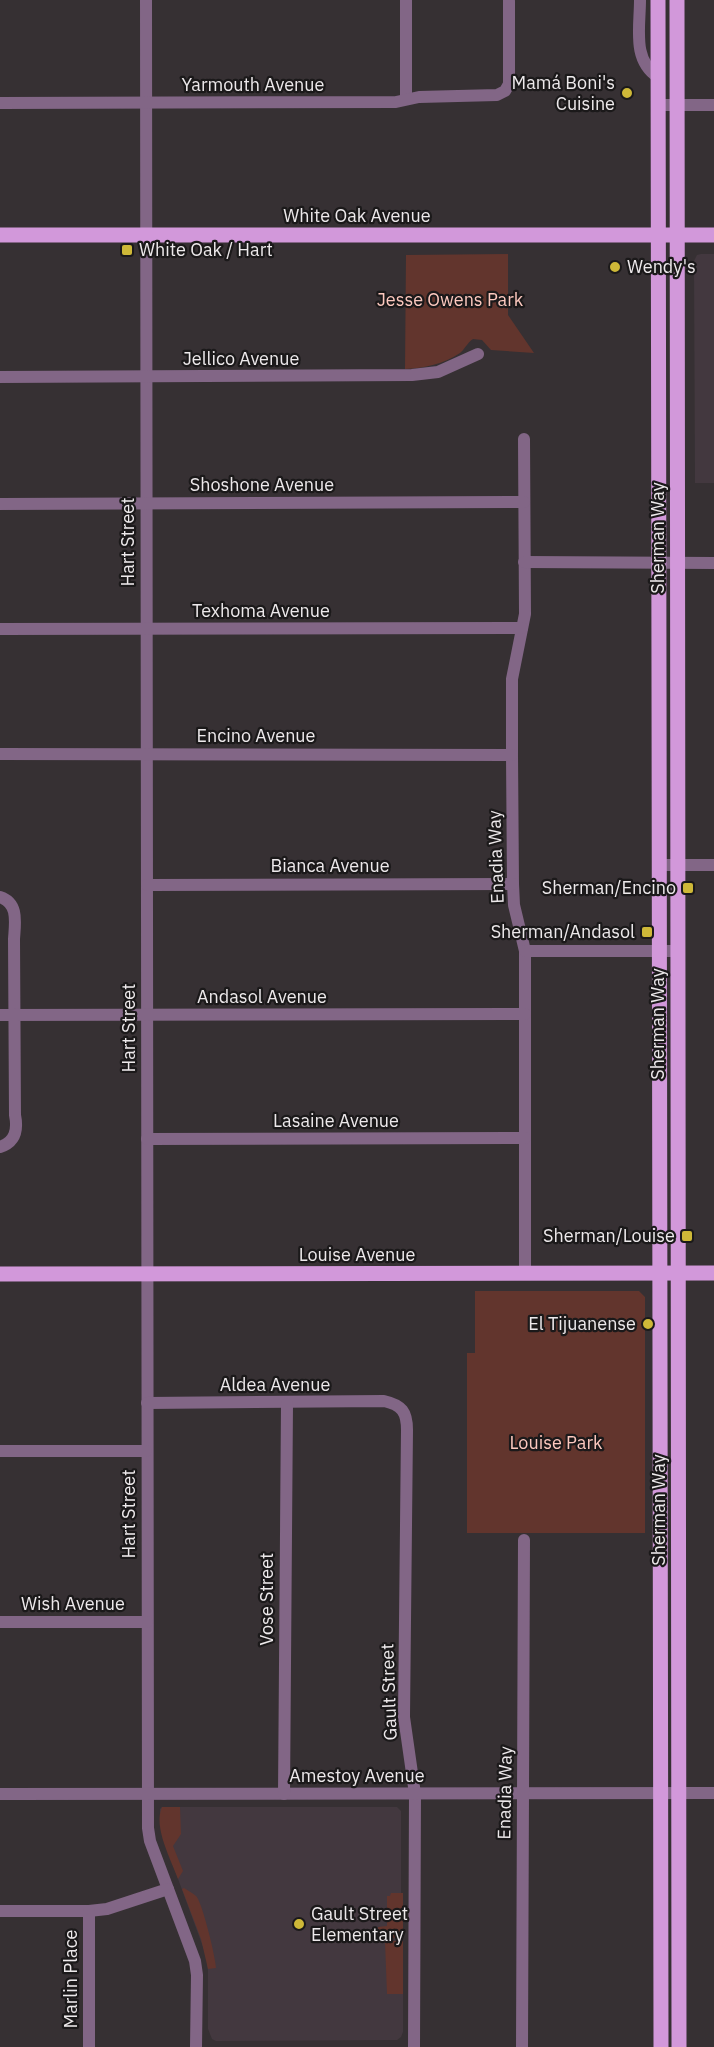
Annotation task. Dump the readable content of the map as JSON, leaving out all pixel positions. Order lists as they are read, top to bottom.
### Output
{
  "streets": {
    "main road": ["White Oak Avenue", "Sherman Way", "Louise Avenue"],
    "street": [
      "Yarmouth Avenue",
      "Jellico Avenue",
      "Shoshone Avenue",
      "Hart Street",
      "Texhoma Avenue",
      "Encino Avenue",
      "Enadia Way",
      "Bianca Avenue",
      "Andasol Avenue",
      "Lasaine Avenue",
      "Aldea Avenue",
      "Vose Street",
      "Wish Avenue",
      "Gault Street",
      "Amestoy Avenue",
      "Marlin Place"
    ]
  },
  "crossings": [
    ["Yarmouth Avenue", "Hart Street"],
    ["White Oak Avenue", "Sherman Way"],
    ["White Oak Avenue", "Hart Street"],
    ["Jellico Avenue", "Hart Street"],
    ["Shoshone Avenue", "Hart Street"],
    ["Shoshone Avenue", "Enadia Way"],
    ["Sherman Way", "Louise Avenue"],
    ["Sherman Way", "Amestoy Avenue"],
    ["Hart Street", "Texhoma Avenue"],
    ["Hart Street", "Encino Avenue"],
    ["Hart Street", "Bianca Avenue"],
    ["Hart Street", "Andasol Avenue"],
    ["Hart Street", "Lasaine Avenue"],
    ["Hart Street", "Louise Avenue"],
    ["Hart Street", "Aldea Avenue"],
    ["Hart Street", "Wish Avenue"],
    ["Hart Street", "Amestoy Avenue"],
    ["Texhoma Avenue", "Enadia Way"],
    ["Encino Avenue", "Enadia Way"],
    ["Enadia Way", "Bianca Avenue"],
    ["Enadia Way", "Andasol Avenue"],
    ["Enadia Way", "Lasaine Avenue"],
    ["Enadia Way", "Louise Avenue"],
    ["Enadia Way", "Amestoy Avenue"],
    ["Aldea Avenue", "Vose Street"],
    ["Aldea Avenue", "Gault Street"],
    ["Vose Street", "Amestoy Avenue"],
    ["Gault Street", "Amestoy Avenue"]
  ],
  "parks": ["Jesse Owens Park", "Louise Park"],
  "places": {
    "other": [
      "Mamá Boni's Cuisine",
      "Wendy's",
      "El Tijuanense",
      "Gault Street Elementary"
    ],
    "transit": [
      "White Oak / Hart",
      "Sherman/Encino",
      "Sherman/Andasol",
      "Sherman/Louise"
    ]
  }
}
